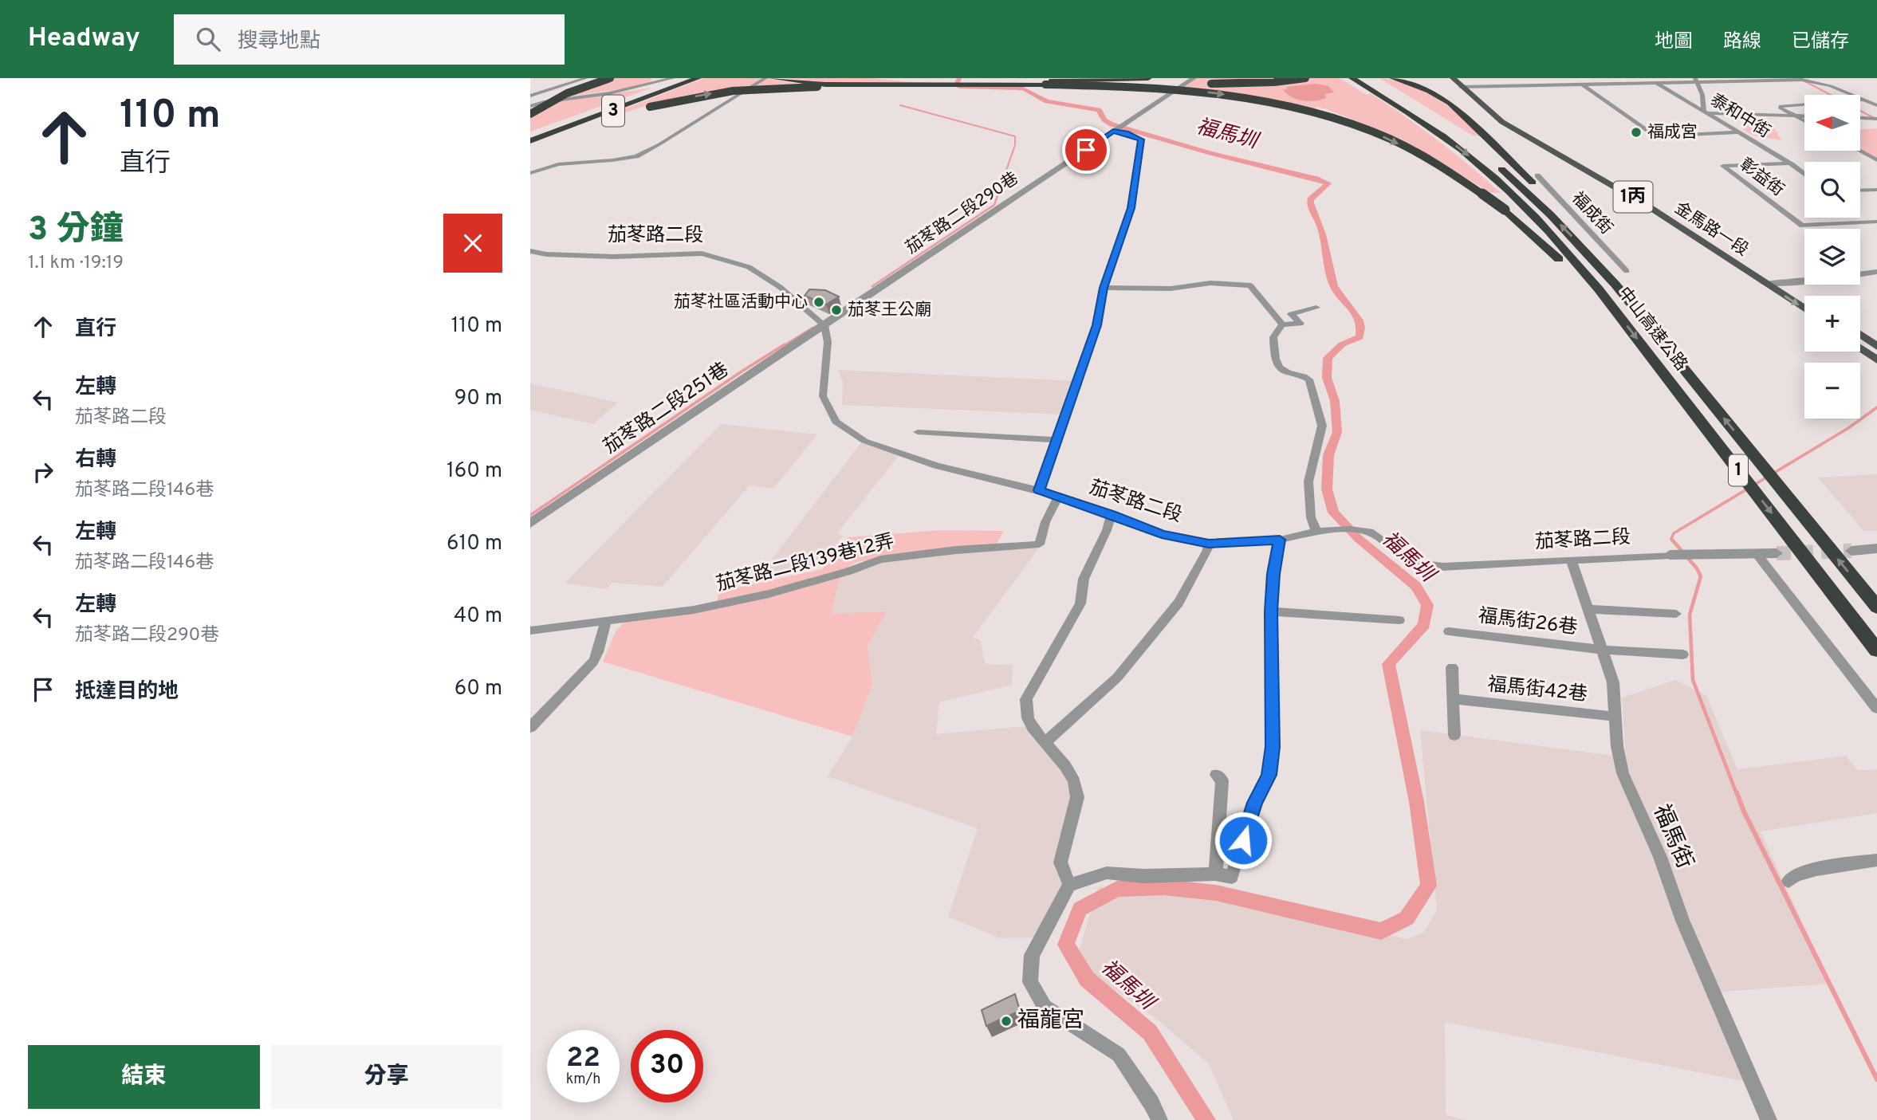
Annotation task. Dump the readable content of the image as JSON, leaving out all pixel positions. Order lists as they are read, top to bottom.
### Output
{
  "streets": {
    "highway": ["3", "中山高速公路", "1"],
    "main road": ["1丙", "金馬路一段"],
    "street": [
      "泰和中街",
      "彰益街",
      "茄苳路二段290巷",
      "福成街",
      "茄苳路二段",
      "茄苳路二段251巷",
      "茄苳路二段139巷12弄",
      "福馬街26巷",
      "福馬街42巷",
      "福馬街"
    ]
  },
  "crossings": [
    ["泰和中街", "彰益街"],
    ["茄苳路二段290巷", "茄苳路二段"],
    ["茄苳路二段290巷", "茄苳路二段251巷"],
    ["茄苳路二段", "茄苳路二段251巷"],
    ["茄苳路二段", "茄苳路二段139巷12弄"],
    ["茄苳路二段", "福馬街"],
    ["福馬街26巷", "福馬街"],
    ["福馬街42巷", "福馬街"]
  ],
  "water": ["福馬圳"],
  "places": [
    "福成宮",
    "茄苳社區活動中心",
    "茄苳王公廟",
    "福龍宮"
  ],
  "north": "left",
  "page": {
    "header": "Headway",
    "search": "搜尋地點",
    "nav": ["地圖", "路線", "已儲存"],
    "turn": ["110 m", "直行"],
    "map_buttons": ["+", "−"],
    "heading": ["3 分鐘", "1.1 km · 19:19"],
    "list": [
      {
        "name": "直行",
        "value": "110 m"
      },
      {
        "name": "左轉",
        "note": "茄苳路二段",
        "value": "90 m"
      },
      {
        "name": "右轉",
        "note": "茄苳路二段146巷",
        "value": "160 m"
      },
      {
        "name": "左轉",
        "note": "茄苳路二段146巷",
        "value": "610 m"
      },
      {
        "name": "左轉",
        "note": "茄苳路二段290巷",
        "value": "40 m"
      },
      {
        "name": "抵達目的地",
        "value": "60 m"
      }
    ],
    "speed": "22 km/h",
    "limit": "30",
    "buttons": ["結束", "分享"]
  }
}
